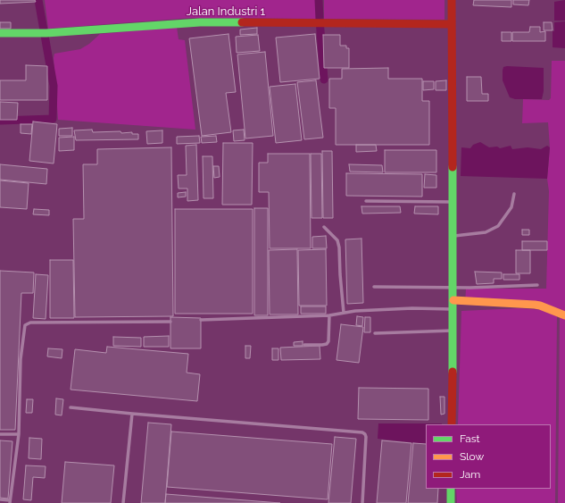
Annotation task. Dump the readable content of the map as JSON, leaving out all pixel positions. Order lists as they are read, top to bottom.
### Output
{
  "streets": {
    "street": ["Jalan Industri 1"]
  },
  "legend": ["Fast", "Slow", "Jam"]
}
